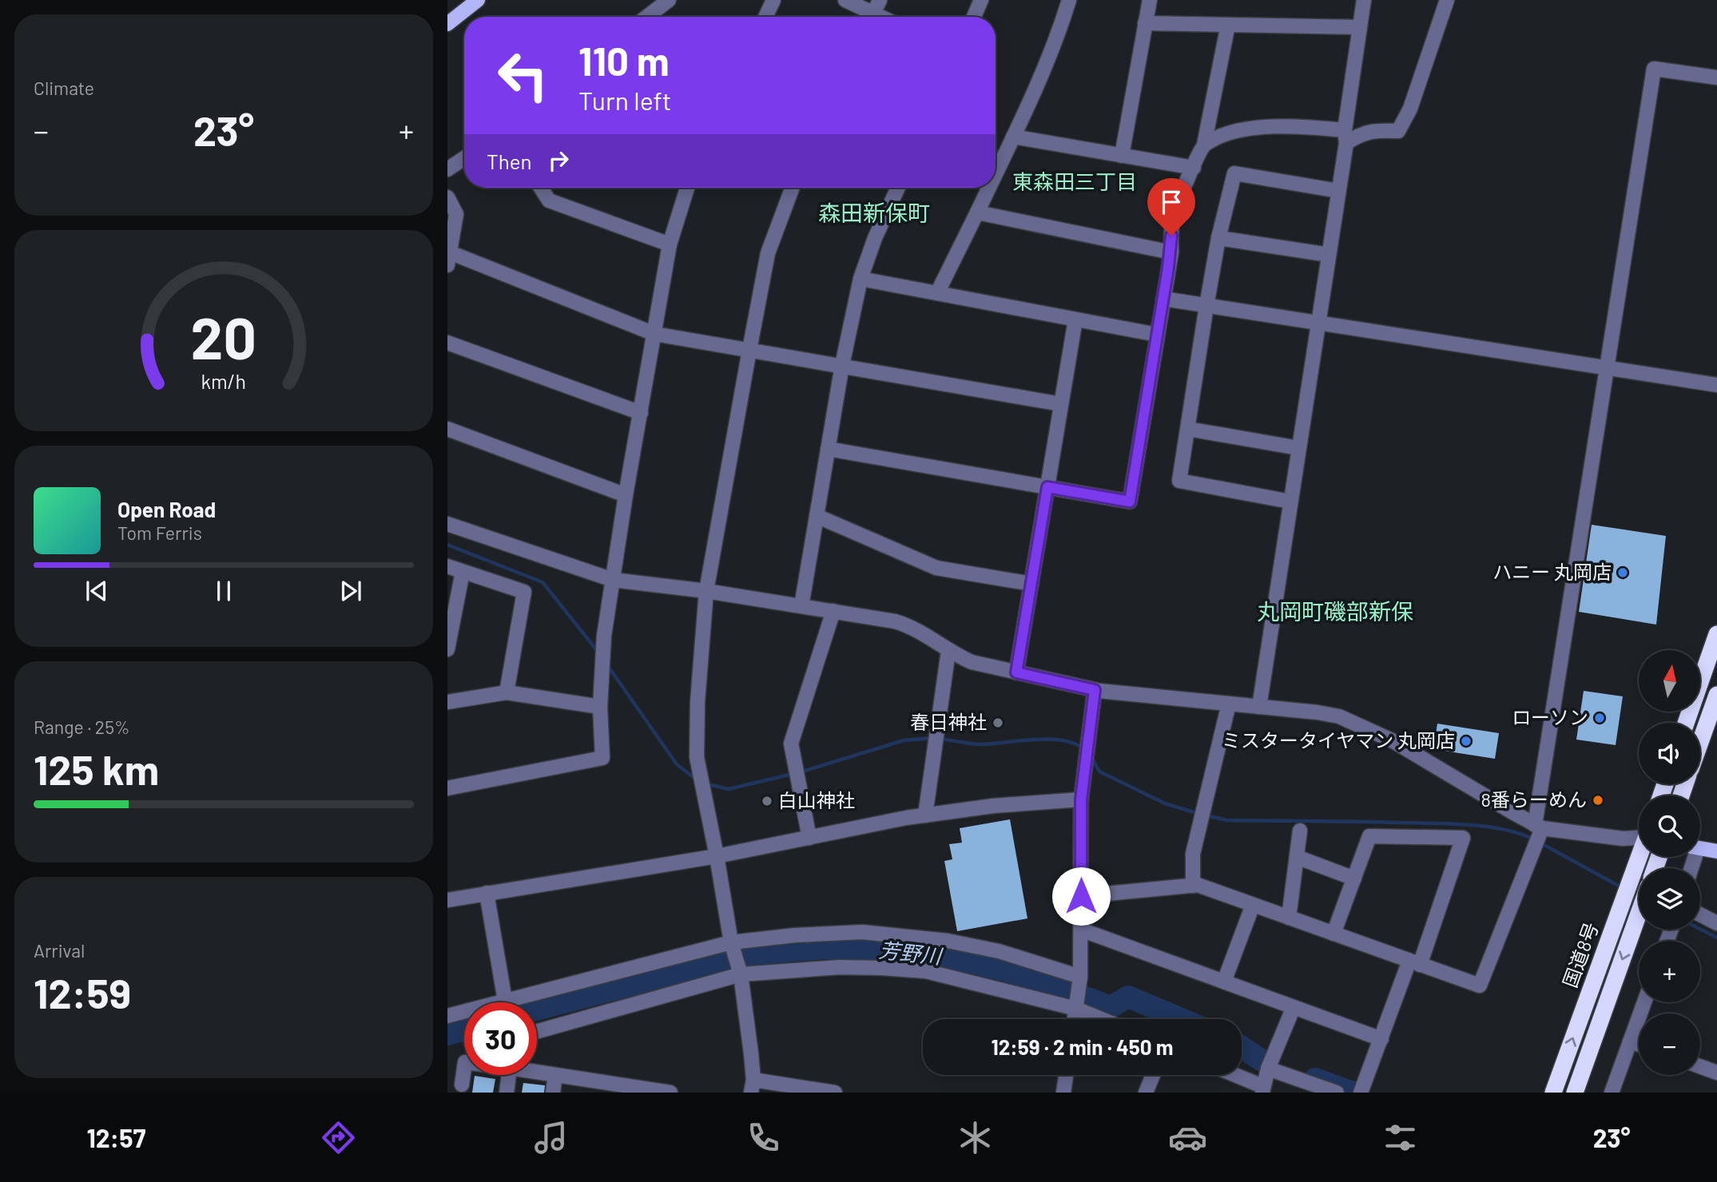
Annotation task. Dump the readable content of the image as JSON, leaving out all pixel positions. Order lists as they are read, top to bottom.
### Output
{
  "streets": {
    "highway": ["国道8号"]
  },
  "districts": ["東森田三丁目", "森田新保町", "丸岡町磯部新保"],
  "water": ["芳野川"],
  "places": [
    "ハニー 丸岡店",
    "ローソン",
    "春日神社",
    "ミスタータイヤマン 丸岡店",
    "8番らーめん",
    "白山神社"
  ],
  "north": "top",
  "page": {
    "tile": [
      "Climate",
      ["Range · 25%", "125 km"],
      ["Arrival", "12:59"]
    ],
    "turn": ["110 m", "Turn left"],
    "heat": ["−", "23°", "+"],
    "then": "Then",
    "song": ["Open Road", "Tom Ferris"],
    "map_buttons": ["+", "−"],
    "limit": "30",
    "trip": "12:59 · 2 min · 450 m",
    "tabs": ["12:57", "23°"],
    "gauge": ["20", "km/h"]
  }
}
